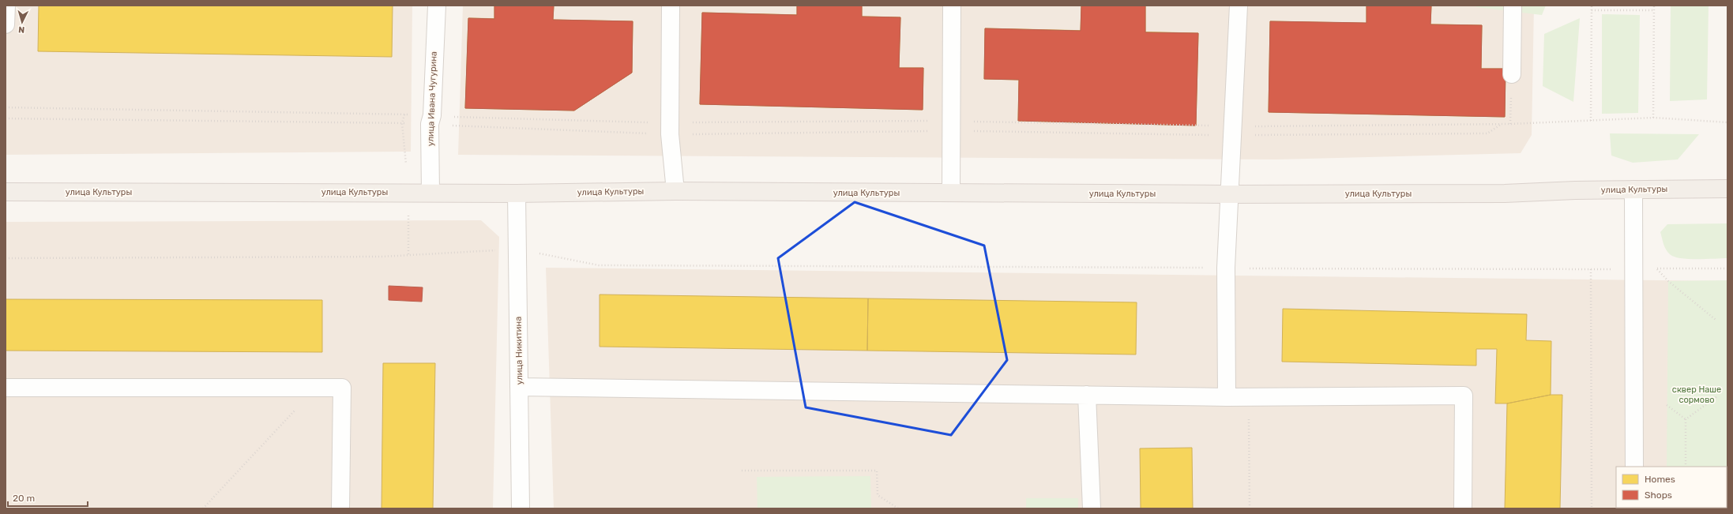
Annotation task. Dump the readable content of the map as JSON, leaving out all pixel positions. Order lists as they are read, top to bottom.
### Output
{
  "streets": {
    "main road": ["улица Культуры"],
    "street": ["улица Ивана Чугурина", "улица Никитина"]
  },
  "crossings": [
    ["улица Ивана Чугурина", "улица Культуры"],
    ["улица Культуры", "улица Никитина"]
  ],
  "parks": ["сквер Наше сормово"],
  "legend": ["Homes", "Shops"],
  "scale_bar": "20 m",
  "north": "bottom"
}
